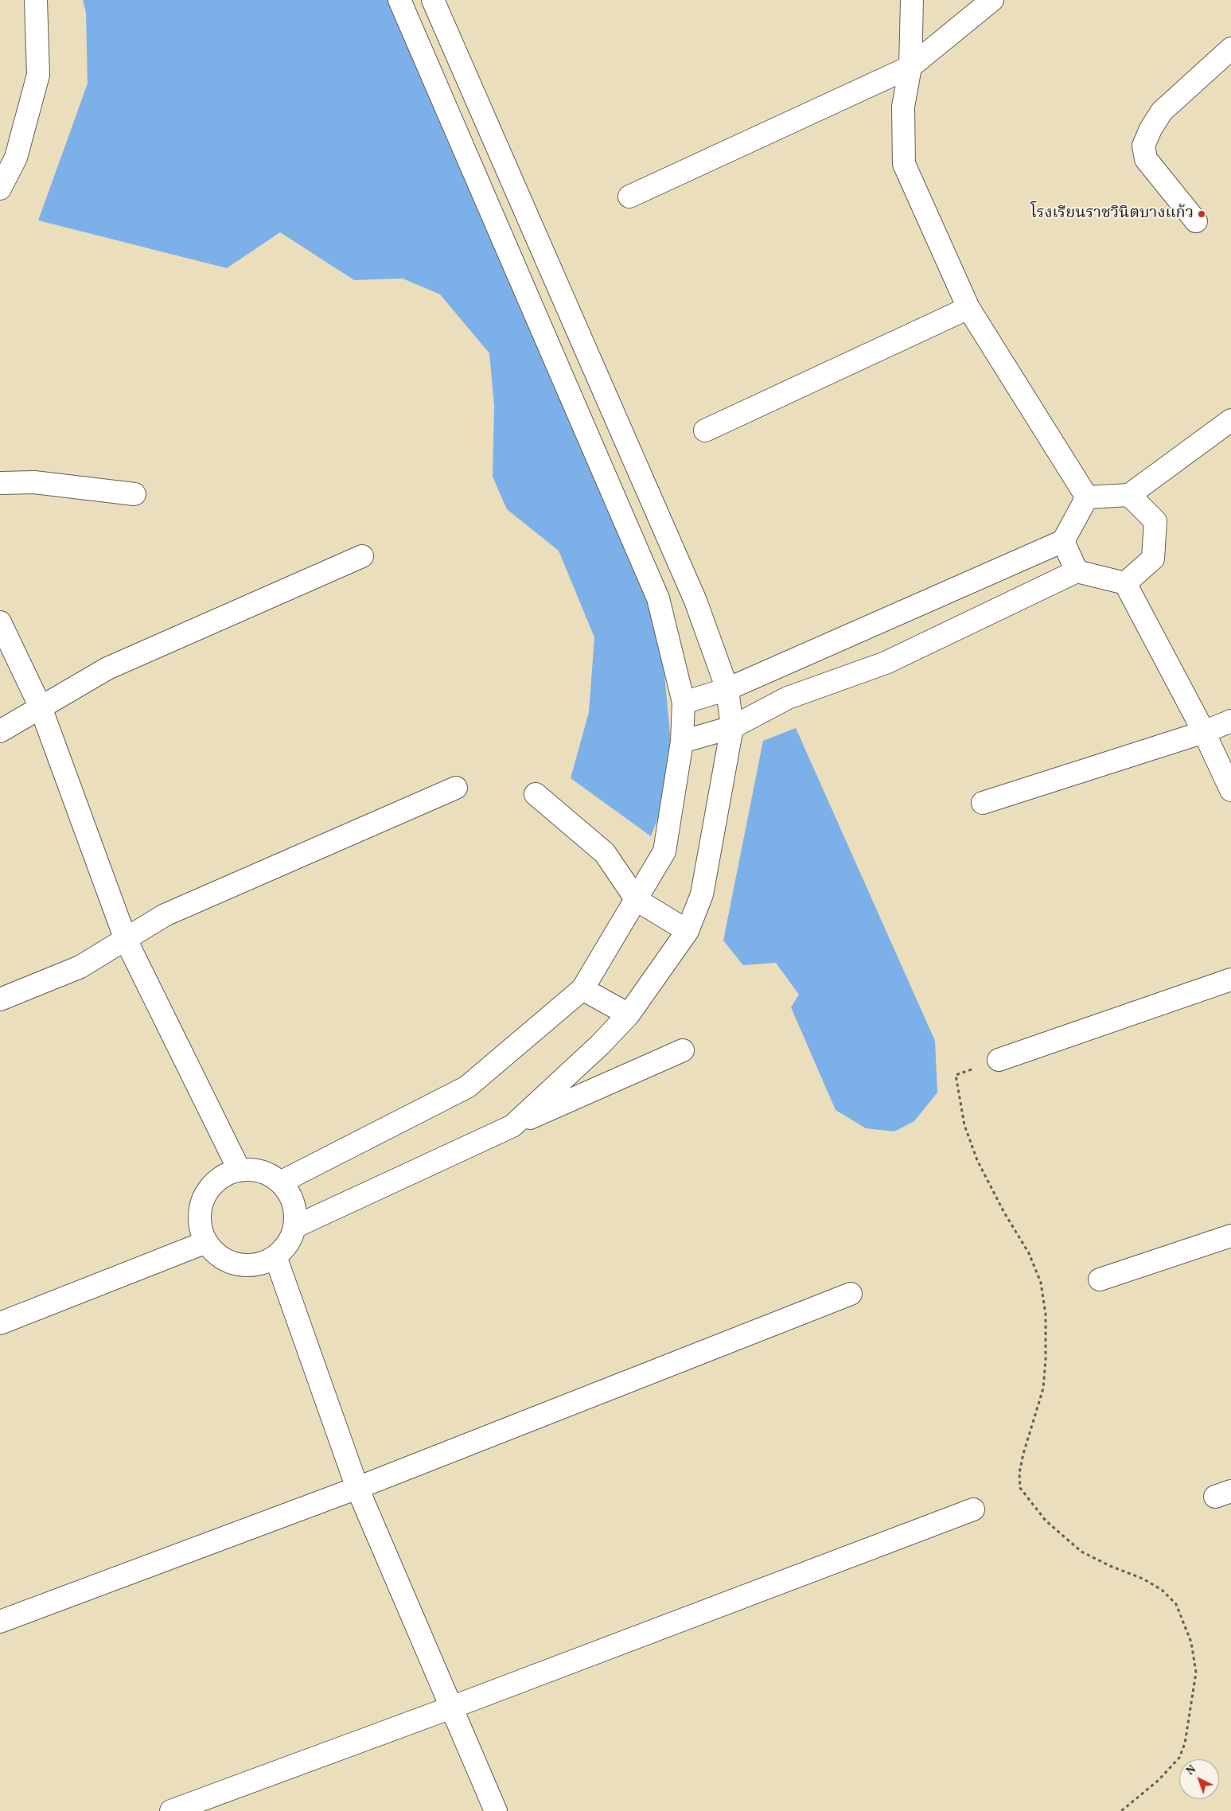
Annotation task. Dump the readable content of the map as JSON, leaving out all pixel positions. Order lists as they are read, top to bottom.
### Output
{
  "places": ["โรงเรียนราชวินิตบางแก้ว"],
  "north": "top left"
}
